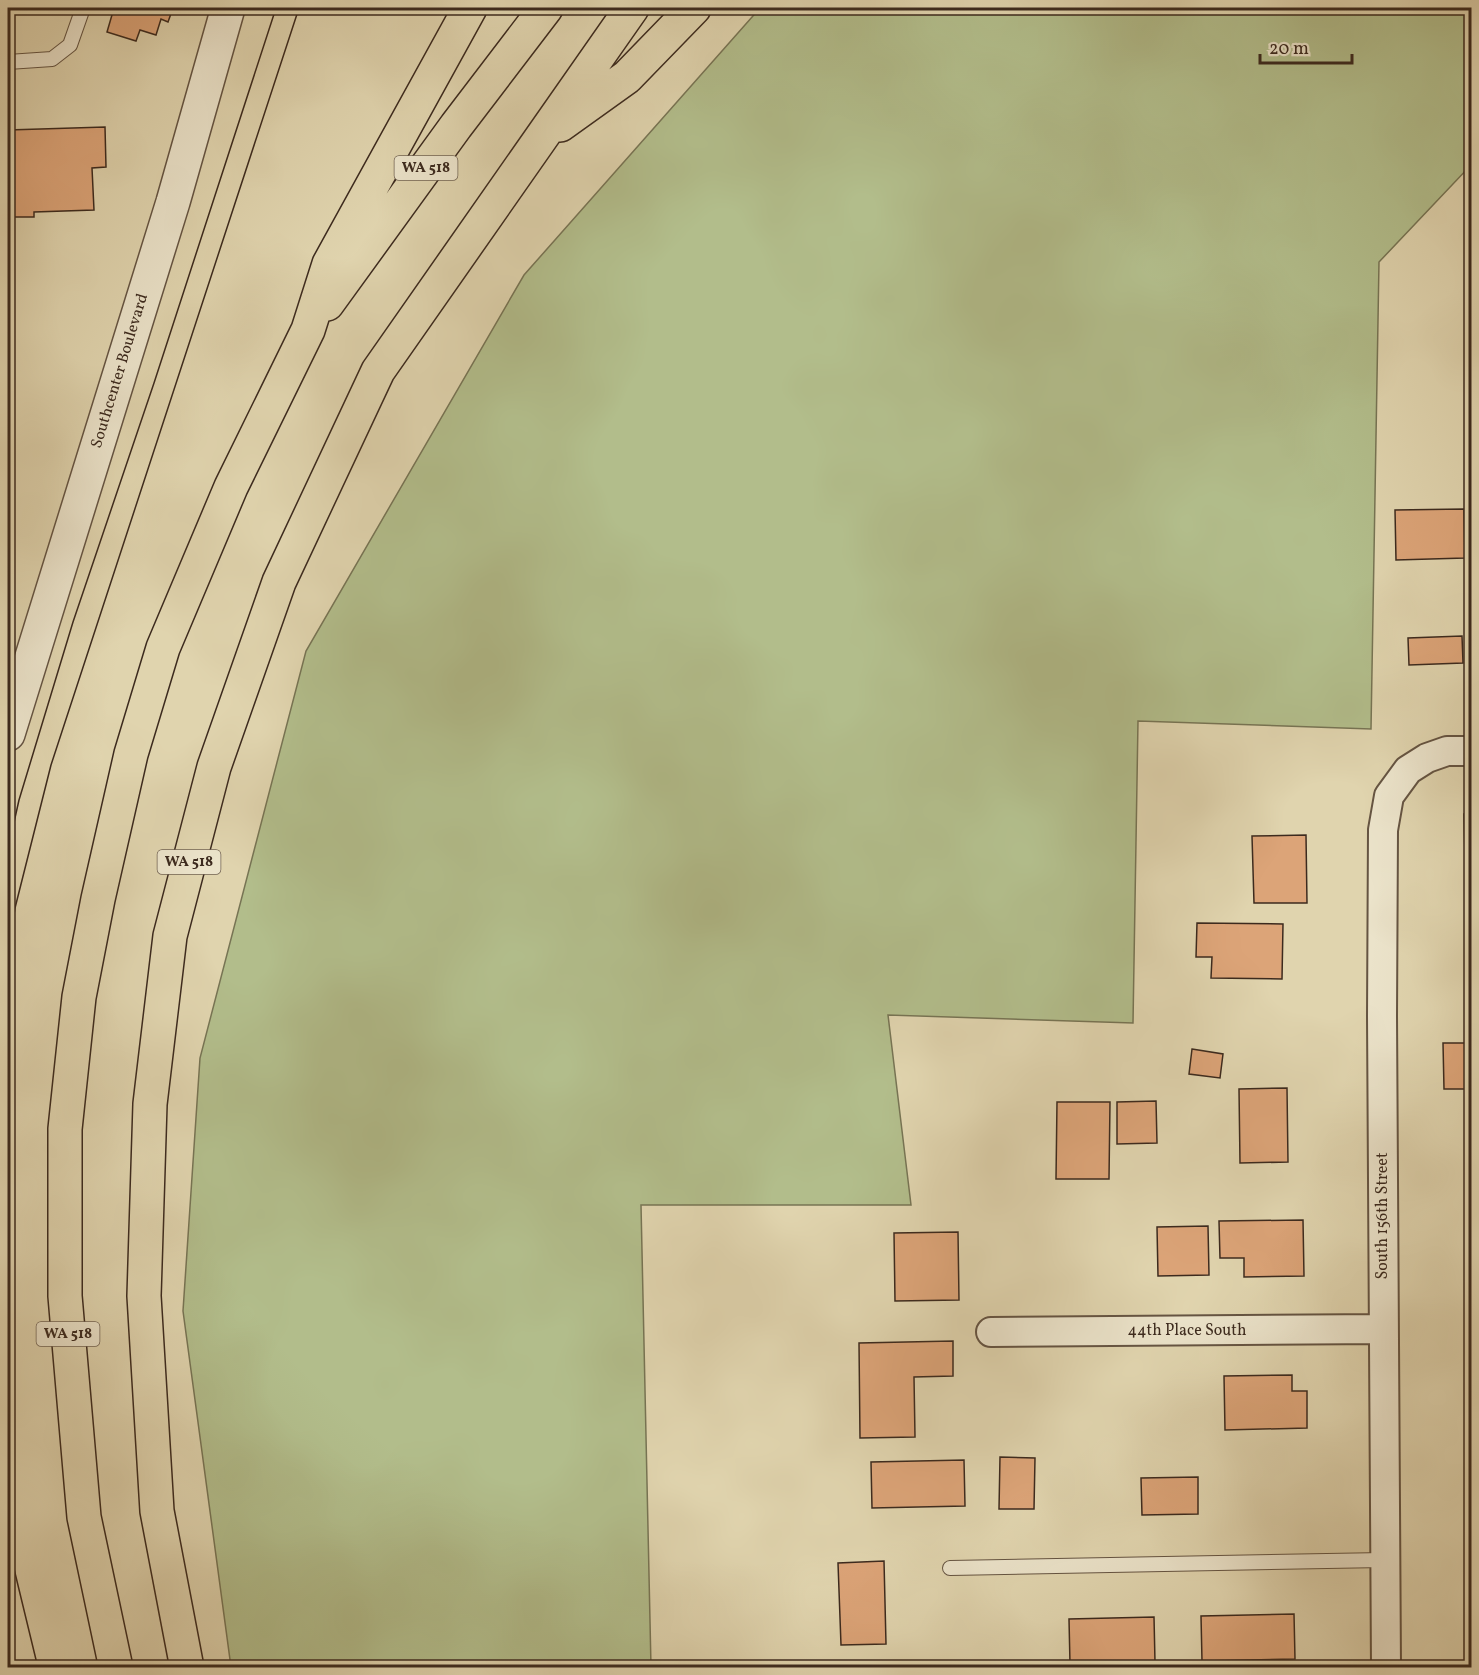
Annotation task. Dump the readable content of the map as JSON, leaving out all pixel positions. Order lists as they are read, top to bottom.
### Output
{
  "streets": {
    "highway": ["WA 518"],
    "street": ["Southcenter Boulevard", "South 156th Street", "44th Place South"]
  },
  "crossings": [
    ["South 156th Street", "44th Place South"]
  ],
  "scale_bar": "20 m"
}
